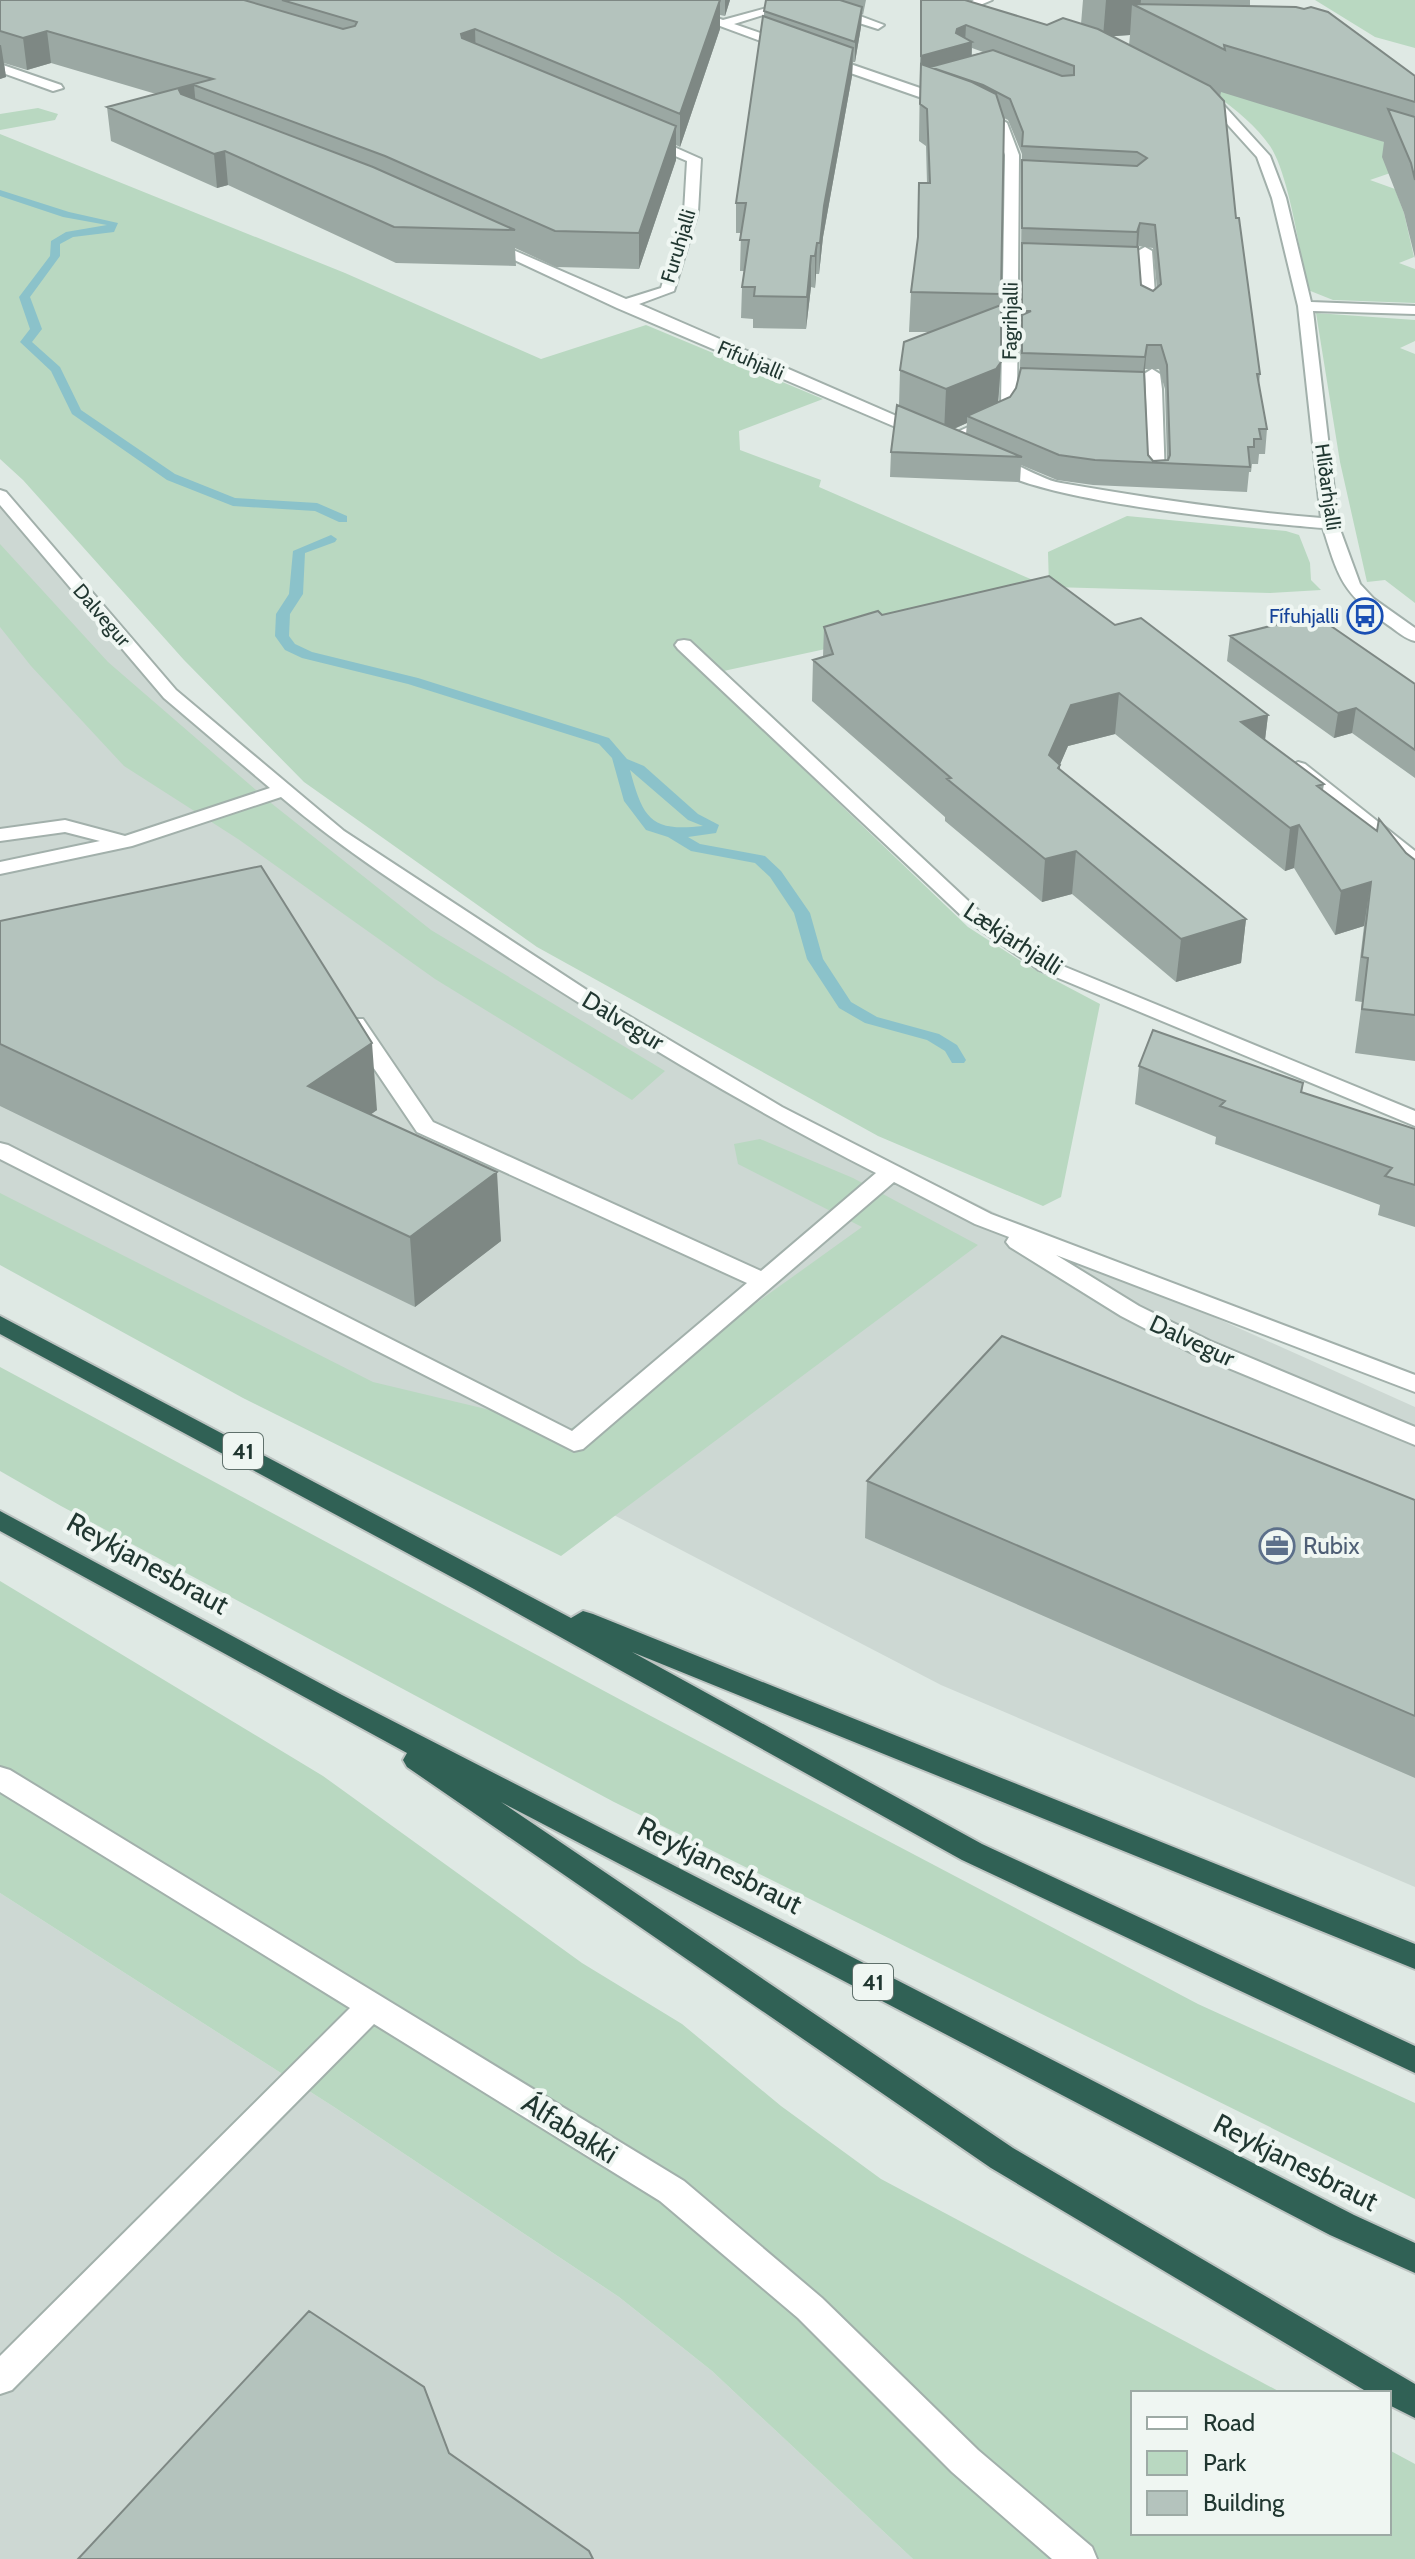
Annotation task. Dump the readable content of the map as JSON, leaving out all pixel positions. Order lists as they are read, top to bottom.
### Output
{
  "streets": {
    "highway": ["41", "Reykjanesbraut"],
    "street": [
      "Furuhjalli",
      "Fagrihjalli",
      "Fífuhjalli",
      "Hlíðarhjalli",
      "Dalvegur",
      "Lækjarhjalli",
      "Álfabakki"
    ]
  },
  "crossings": [
    ["Furuhjalli", "Fífuhjalli"],
    ["Fagrihjalli", "Fífuhjalli"],
    ["Fífuhjalli", "Hlíðarhjalli"]
  ],
  "places": {
    "bus stop": ["Fífuhjalli"],
    "office": ["Rubix"]
  },
  "legend": ["Road", "Park", "Building"]
}
